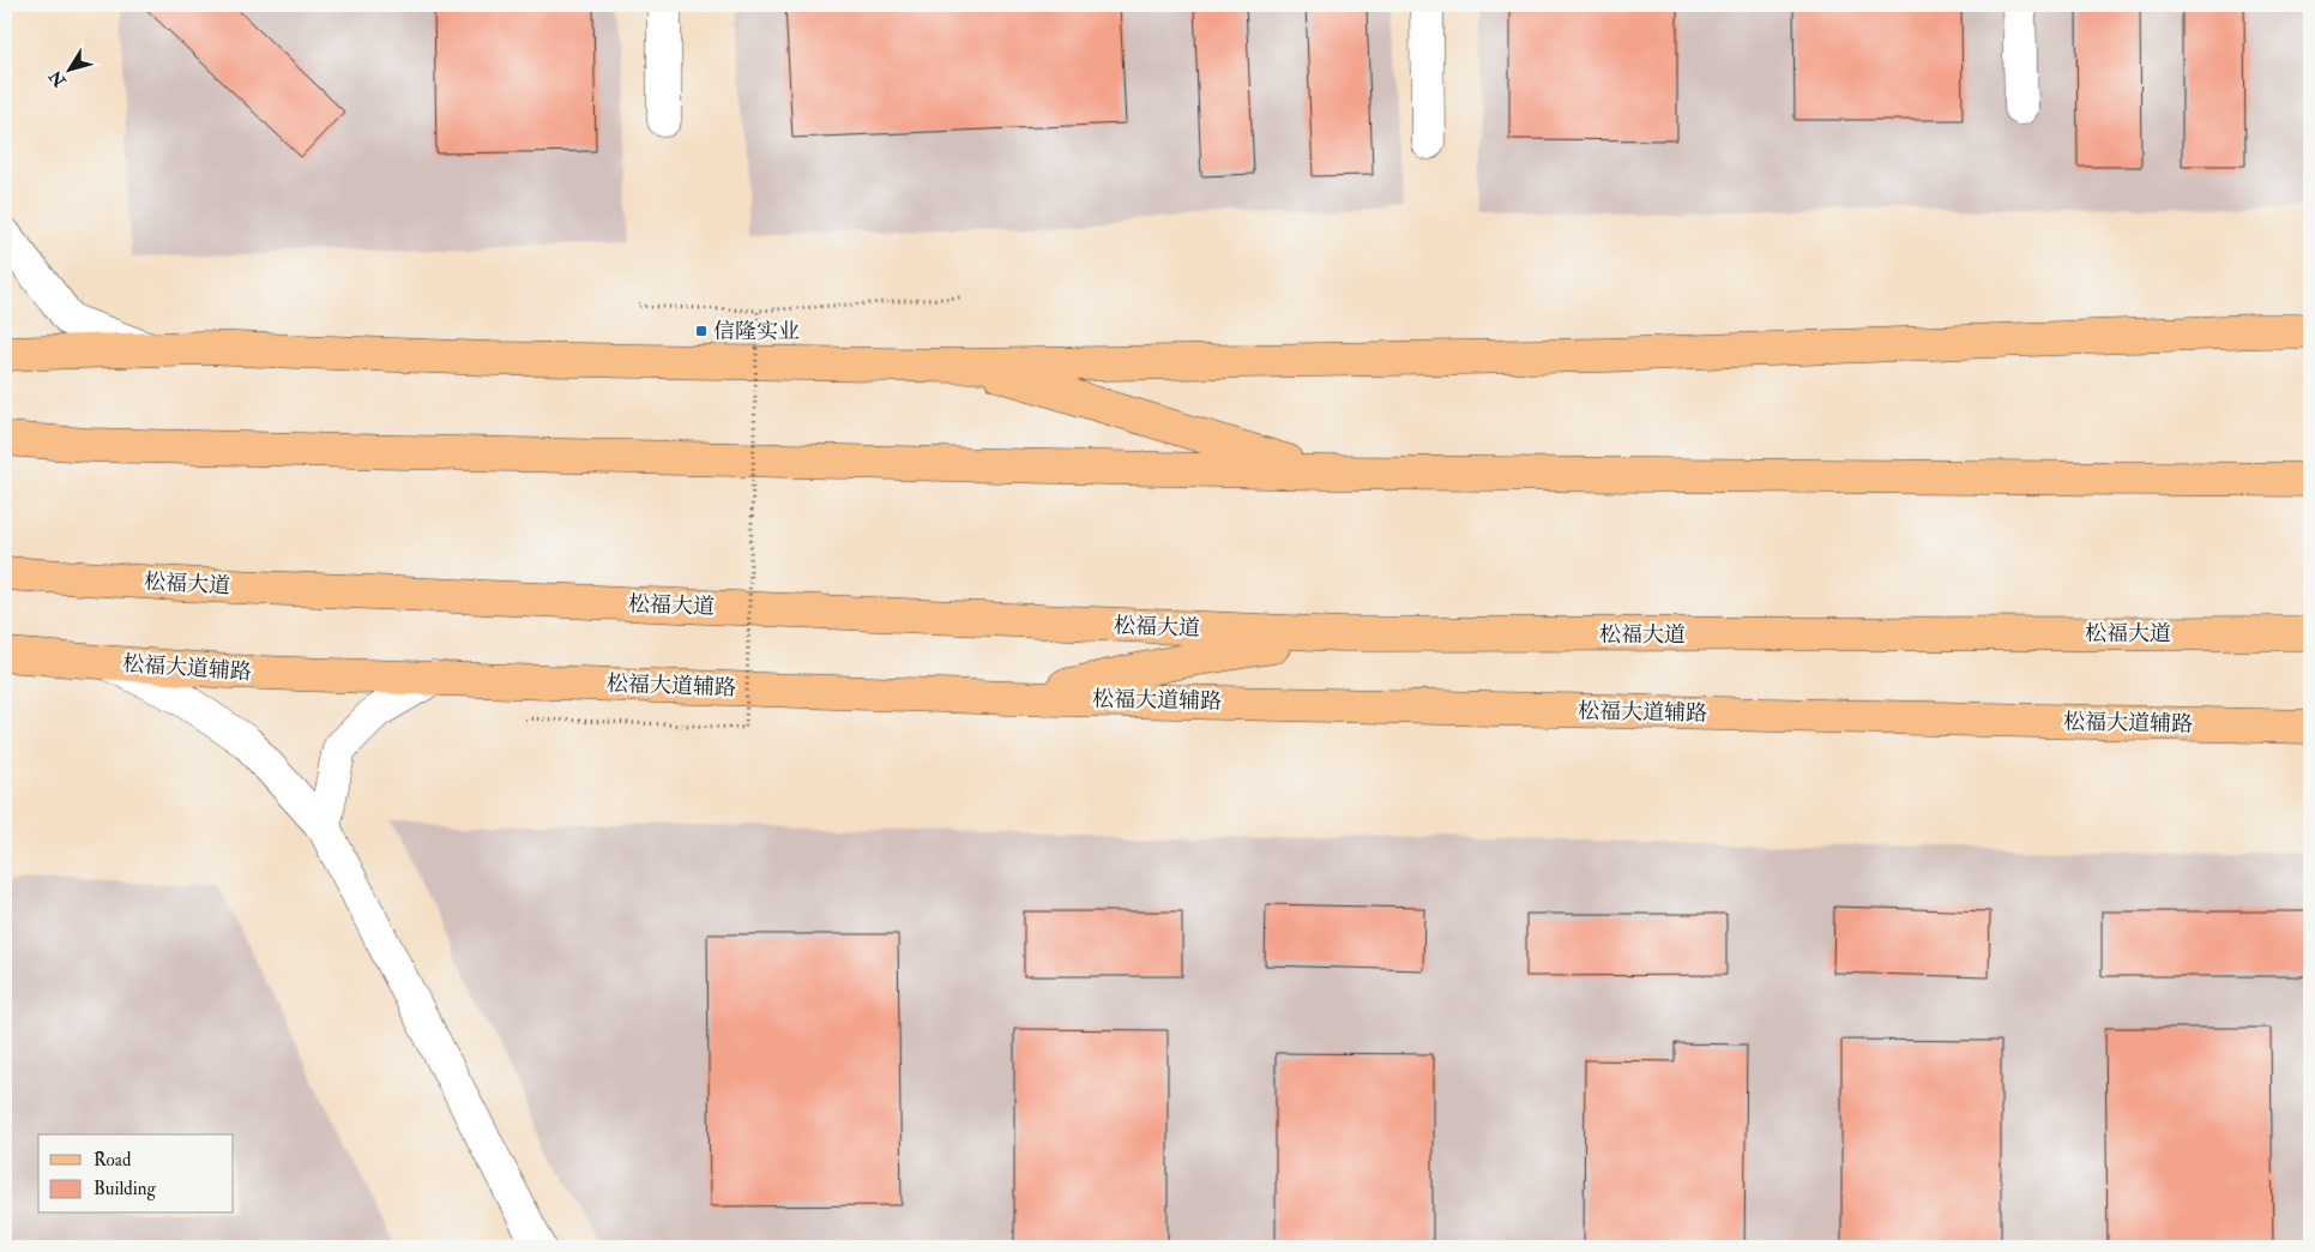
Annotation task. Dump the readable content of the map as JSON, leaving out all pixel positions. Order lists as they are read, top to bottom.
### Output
{
  "streets": {
    "main road": ["松福大道", "松福大道辅路"]
  },
  "places": {
    "transit": ["信隆实业"]
  },
  "legend": ["Road", "Building"],
  "north": "bottom left"
}
